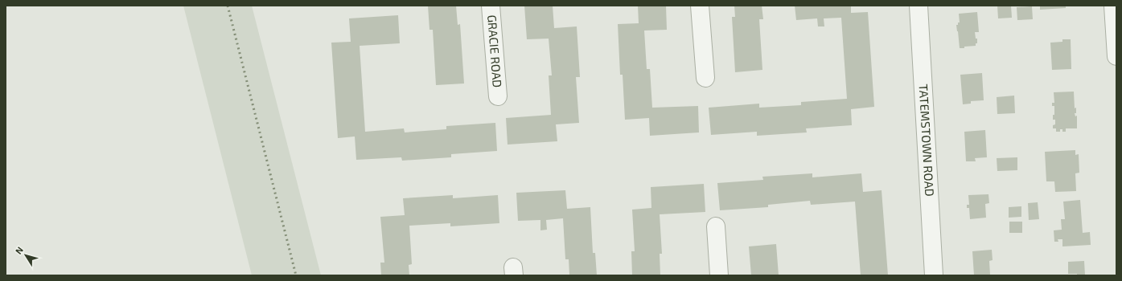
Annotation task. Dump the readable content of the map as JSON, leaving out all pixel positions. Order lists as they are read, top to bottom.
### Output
{
  "streets": {
    "street": ["GRACIE ROAD", "TATEMSTOWN ROAD"]
  },
  "north": "top left"
}
